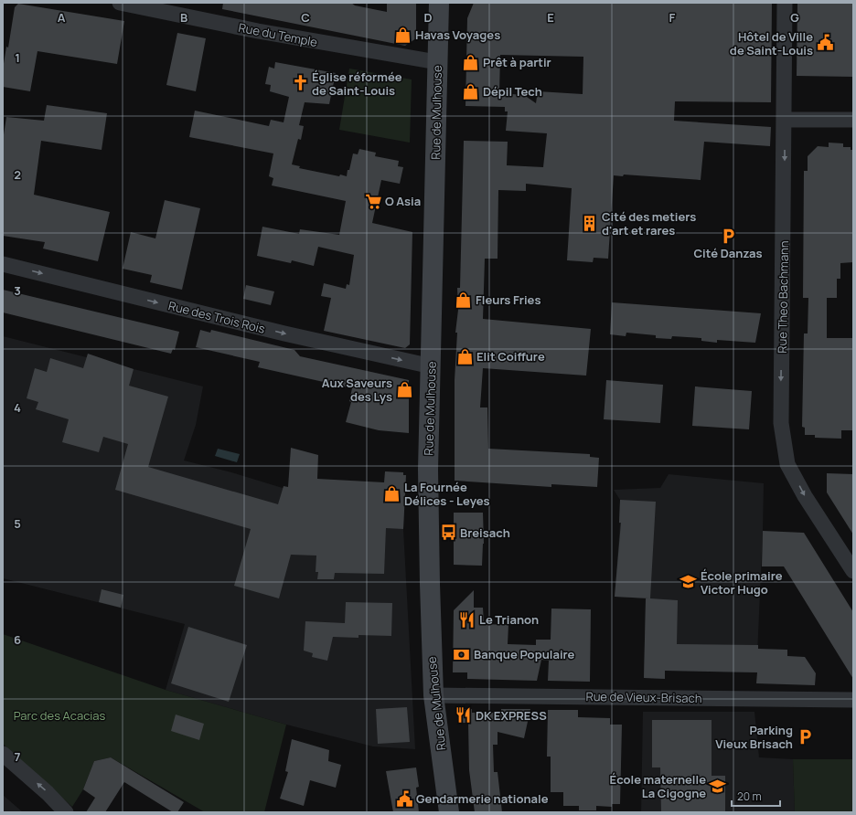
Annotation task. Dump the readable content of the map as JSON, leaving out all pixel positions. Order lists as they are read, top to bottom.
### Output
{
  "streets": {
    "main road": ["Rue de Mulhouse"],
    "street": [
      "Rue du Temple",
      "Rue Theo Bachmann",
      "Rue des Trois Rois",
      "Rue de Vieux-Brisach"
    ]
  },
  "crossings": [
    ["Rue du Temple", "Rue de Mulhouse"],
    ["Rue de Mulhouse", "Rue des Trois Rois"],
    ["Rue de Mulhouse", "Rue de Vieux-Brisach"]
  ],
  "one_way": ["Rue Theo Bachmann", "Rue des Trois Rois"],
  "parks": ["Parc des Acacias"],
  "places": {
    "shop": [
      "Havas Voyages",
      "Prêt à partir",
      "Dépil Tech",
      "Fleurs Fries",
      "Elit Coiffure",
      "Aux Saveurs des Lys",
      "La Fournée Délices - Leyes"
    ],
    "public building": ["Hôtel de Ville de Saint-Louis", "Gendarmerie nationale"],
    "church": ["Église réformée de Saint-Louis"],
    "supermarket": ["O Asia"],
    "building": ["Cité des metiers d'art et rares"],
    "parking": ["Cité Danzas", "Parking Vieux Brisach"],
    "bus stop": ["Breisach"],
    "school or university": ["École primaire Victor Hugo", "École maternelle La Cigogne"],
    "restaurant": ["Le Trianon", "DK EXPRESS"],
    "bank": ["Banque Populaire"]
  },
  "scale_bar": "20 m",
  "grid": {
    "columns": [
      "A",
      "B",
      "C",
      "D",
      "E",
      "F",
      "G"
    ],
    "rows": [
      "1",
      "2",
      "3",
      "4",
      "5",
      "6",
      "7"
    ]
  }
}
